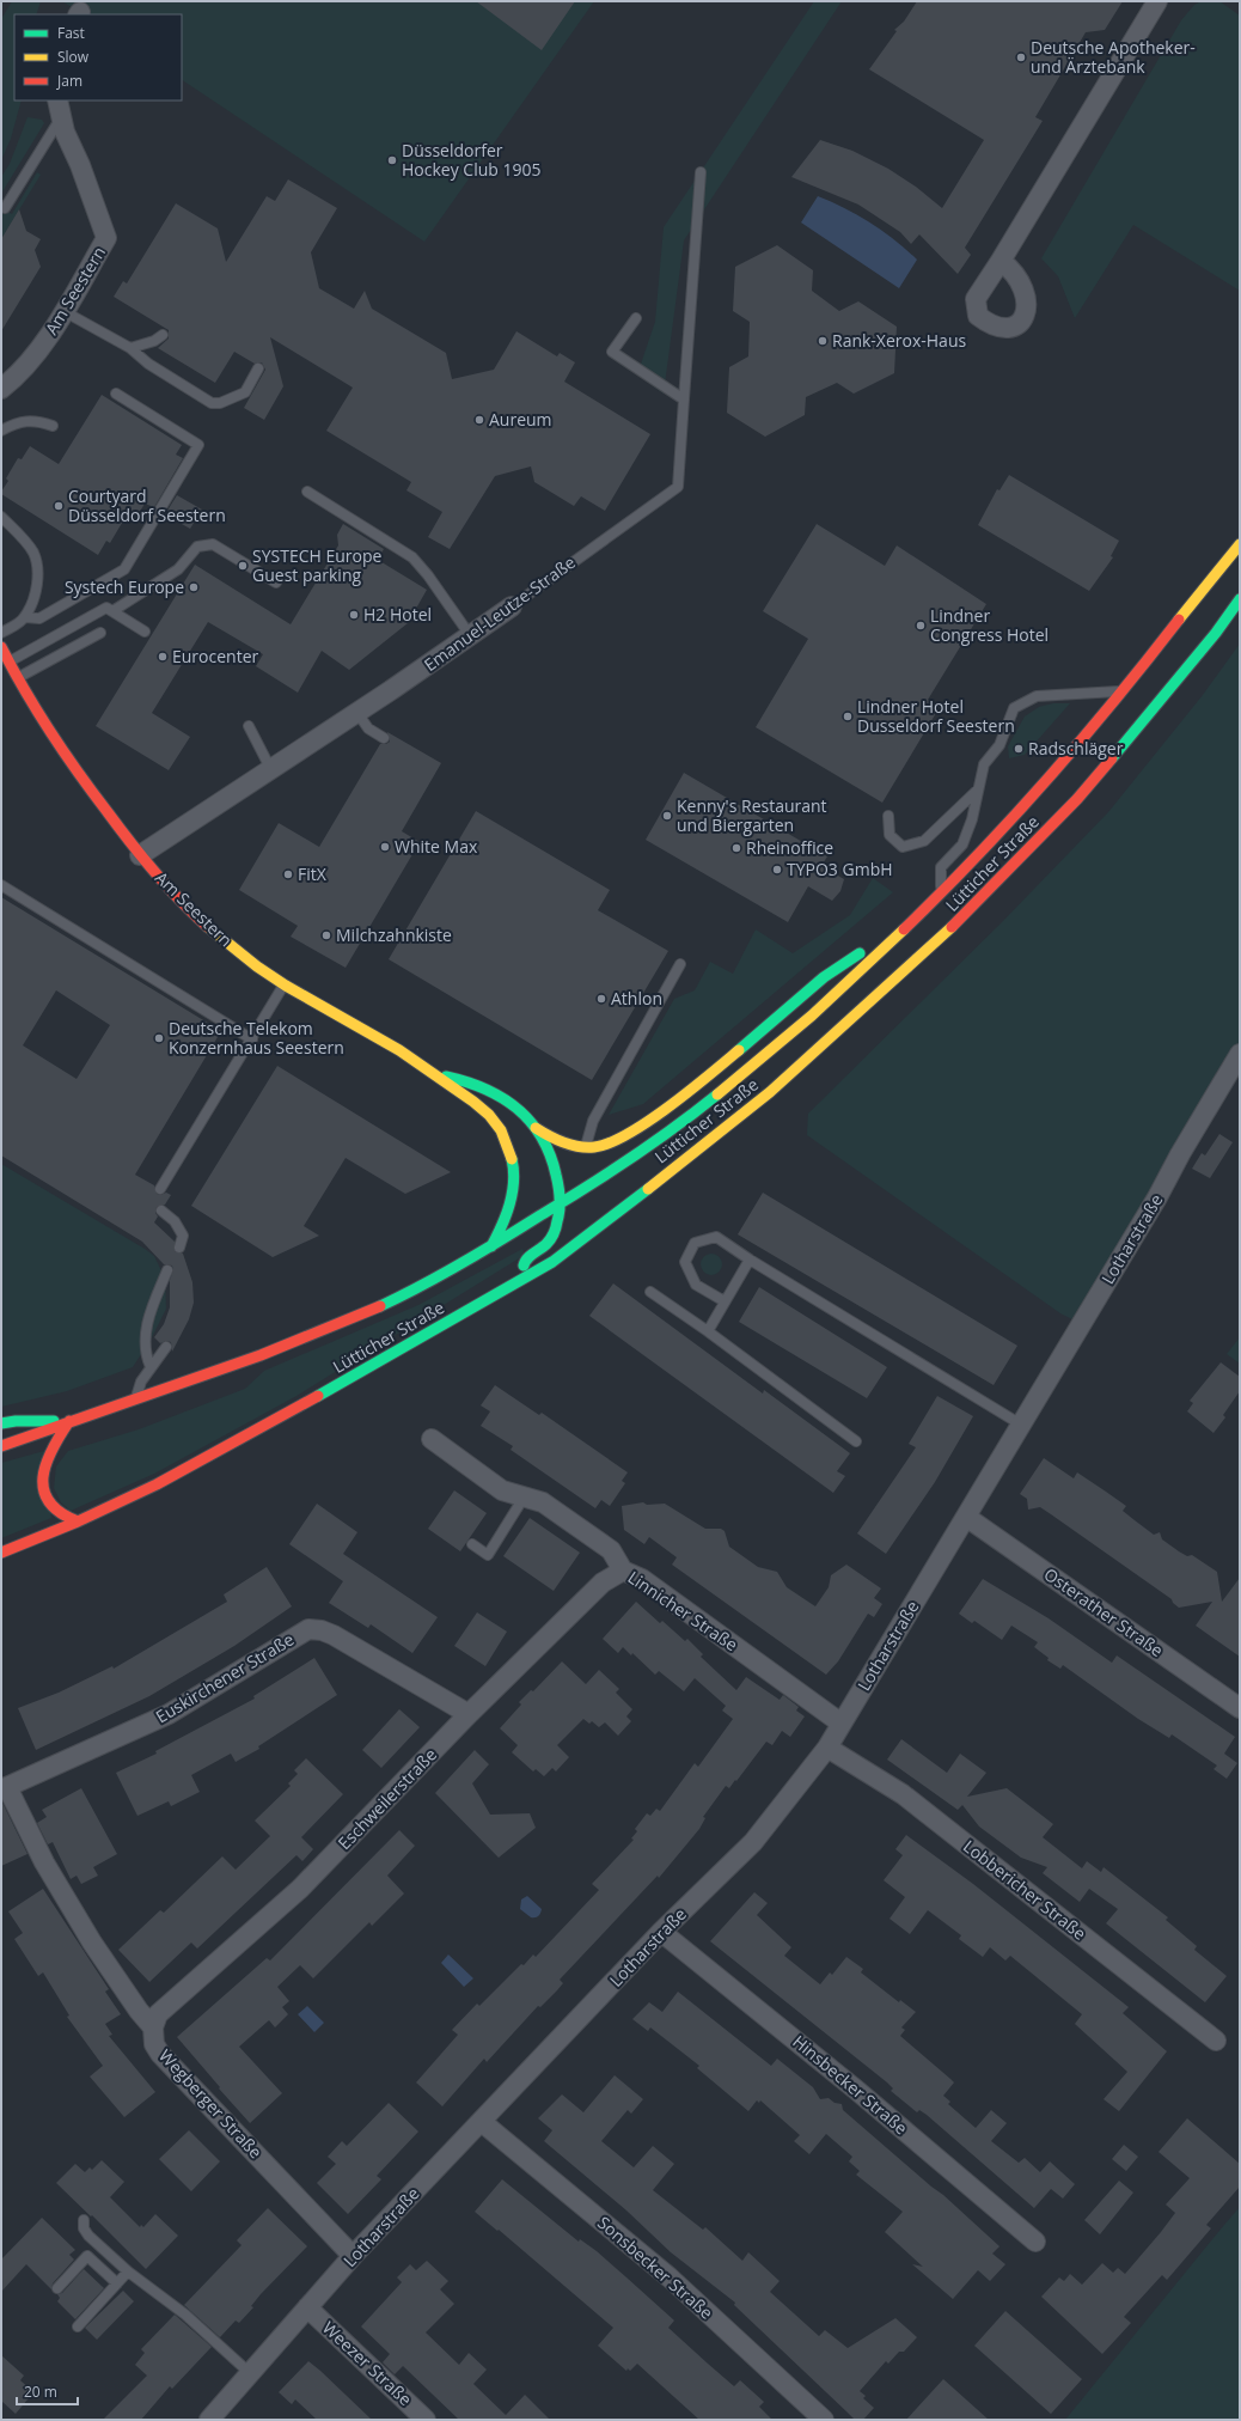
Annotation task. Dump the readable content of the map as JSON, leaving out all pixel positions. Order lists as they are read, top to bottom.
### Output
{
  "streets": {
    "main road": ["Am Seestern", "Lütticher Straße"],
    "street": [
      "Emanuel-Leutze-Straße",
      "Lotharstraße",
      "Linnicher Straße",
      "Osterather Straße",
      "Euskirchener Straße",
      "Eschweilerstraße",
      "Lobbericher Straße",
      "Hinsbecker Straße",
      "Wegberger Straße",
      "Sonsbecker Straße",
      "Weezer Straße"
    ]
  },
  "crossings": [
    ["Am Seestern", "Emanuel-Leutze-Straße"],
    ["Lotharstraße", "Linnicher Straße"],
    ["Lotharstraße", "Osterather Straße"],
    ["Lotharstraße", "Lobbericher Straße"],
    ["Lotharstraße", "Hinsbecker Straße"],
    ["Lotharstraße", "Wegberger Straße"],
    ["Lotharstraße", "Sonsbecker Straße"],
    ["Lotharstraße", "Weezer Straße"],
    ["Linnicher Straße", "Eschweilerstraße"],
    ["Euskirchener Straße", "Eschweilerstraße"],
    ["Euskirchener Straße", "Wegberger Straße"],
    ["Eschweilerstraße", "Wegberger Straße"]
  ],
  "places": [
    "Deutsche Apotheker- und Ärztebank",
    "Düsseldorfer Hockey Club 1905",
    "Rank-Xerox-Haus",
    "Aureum",
    "Courtyard Düsseldorf Seestern",
    "SYSTECH Europe Guest parking",
    "Systech Europe",
    "H2 Hotel",
    "Lindner Congress Hotel",
    "Eurocenter",
    "Lindner Hotel Dusseldorf Seestern",
    "Radschläger",
    "Kenny's Restaurant und Biergarten",
    "White Max",
    "Rheinoffice",
    "TYPO3 GmbH",
    "FitX",
    "Milchzahnkiste",
    "Athlon",
    "Deutsche Telekom Konzernhaus Seestern"
  ],
  "legend": ["Fast", "Slow", "Jam"],
  "scale_bar": "20 m"
}
